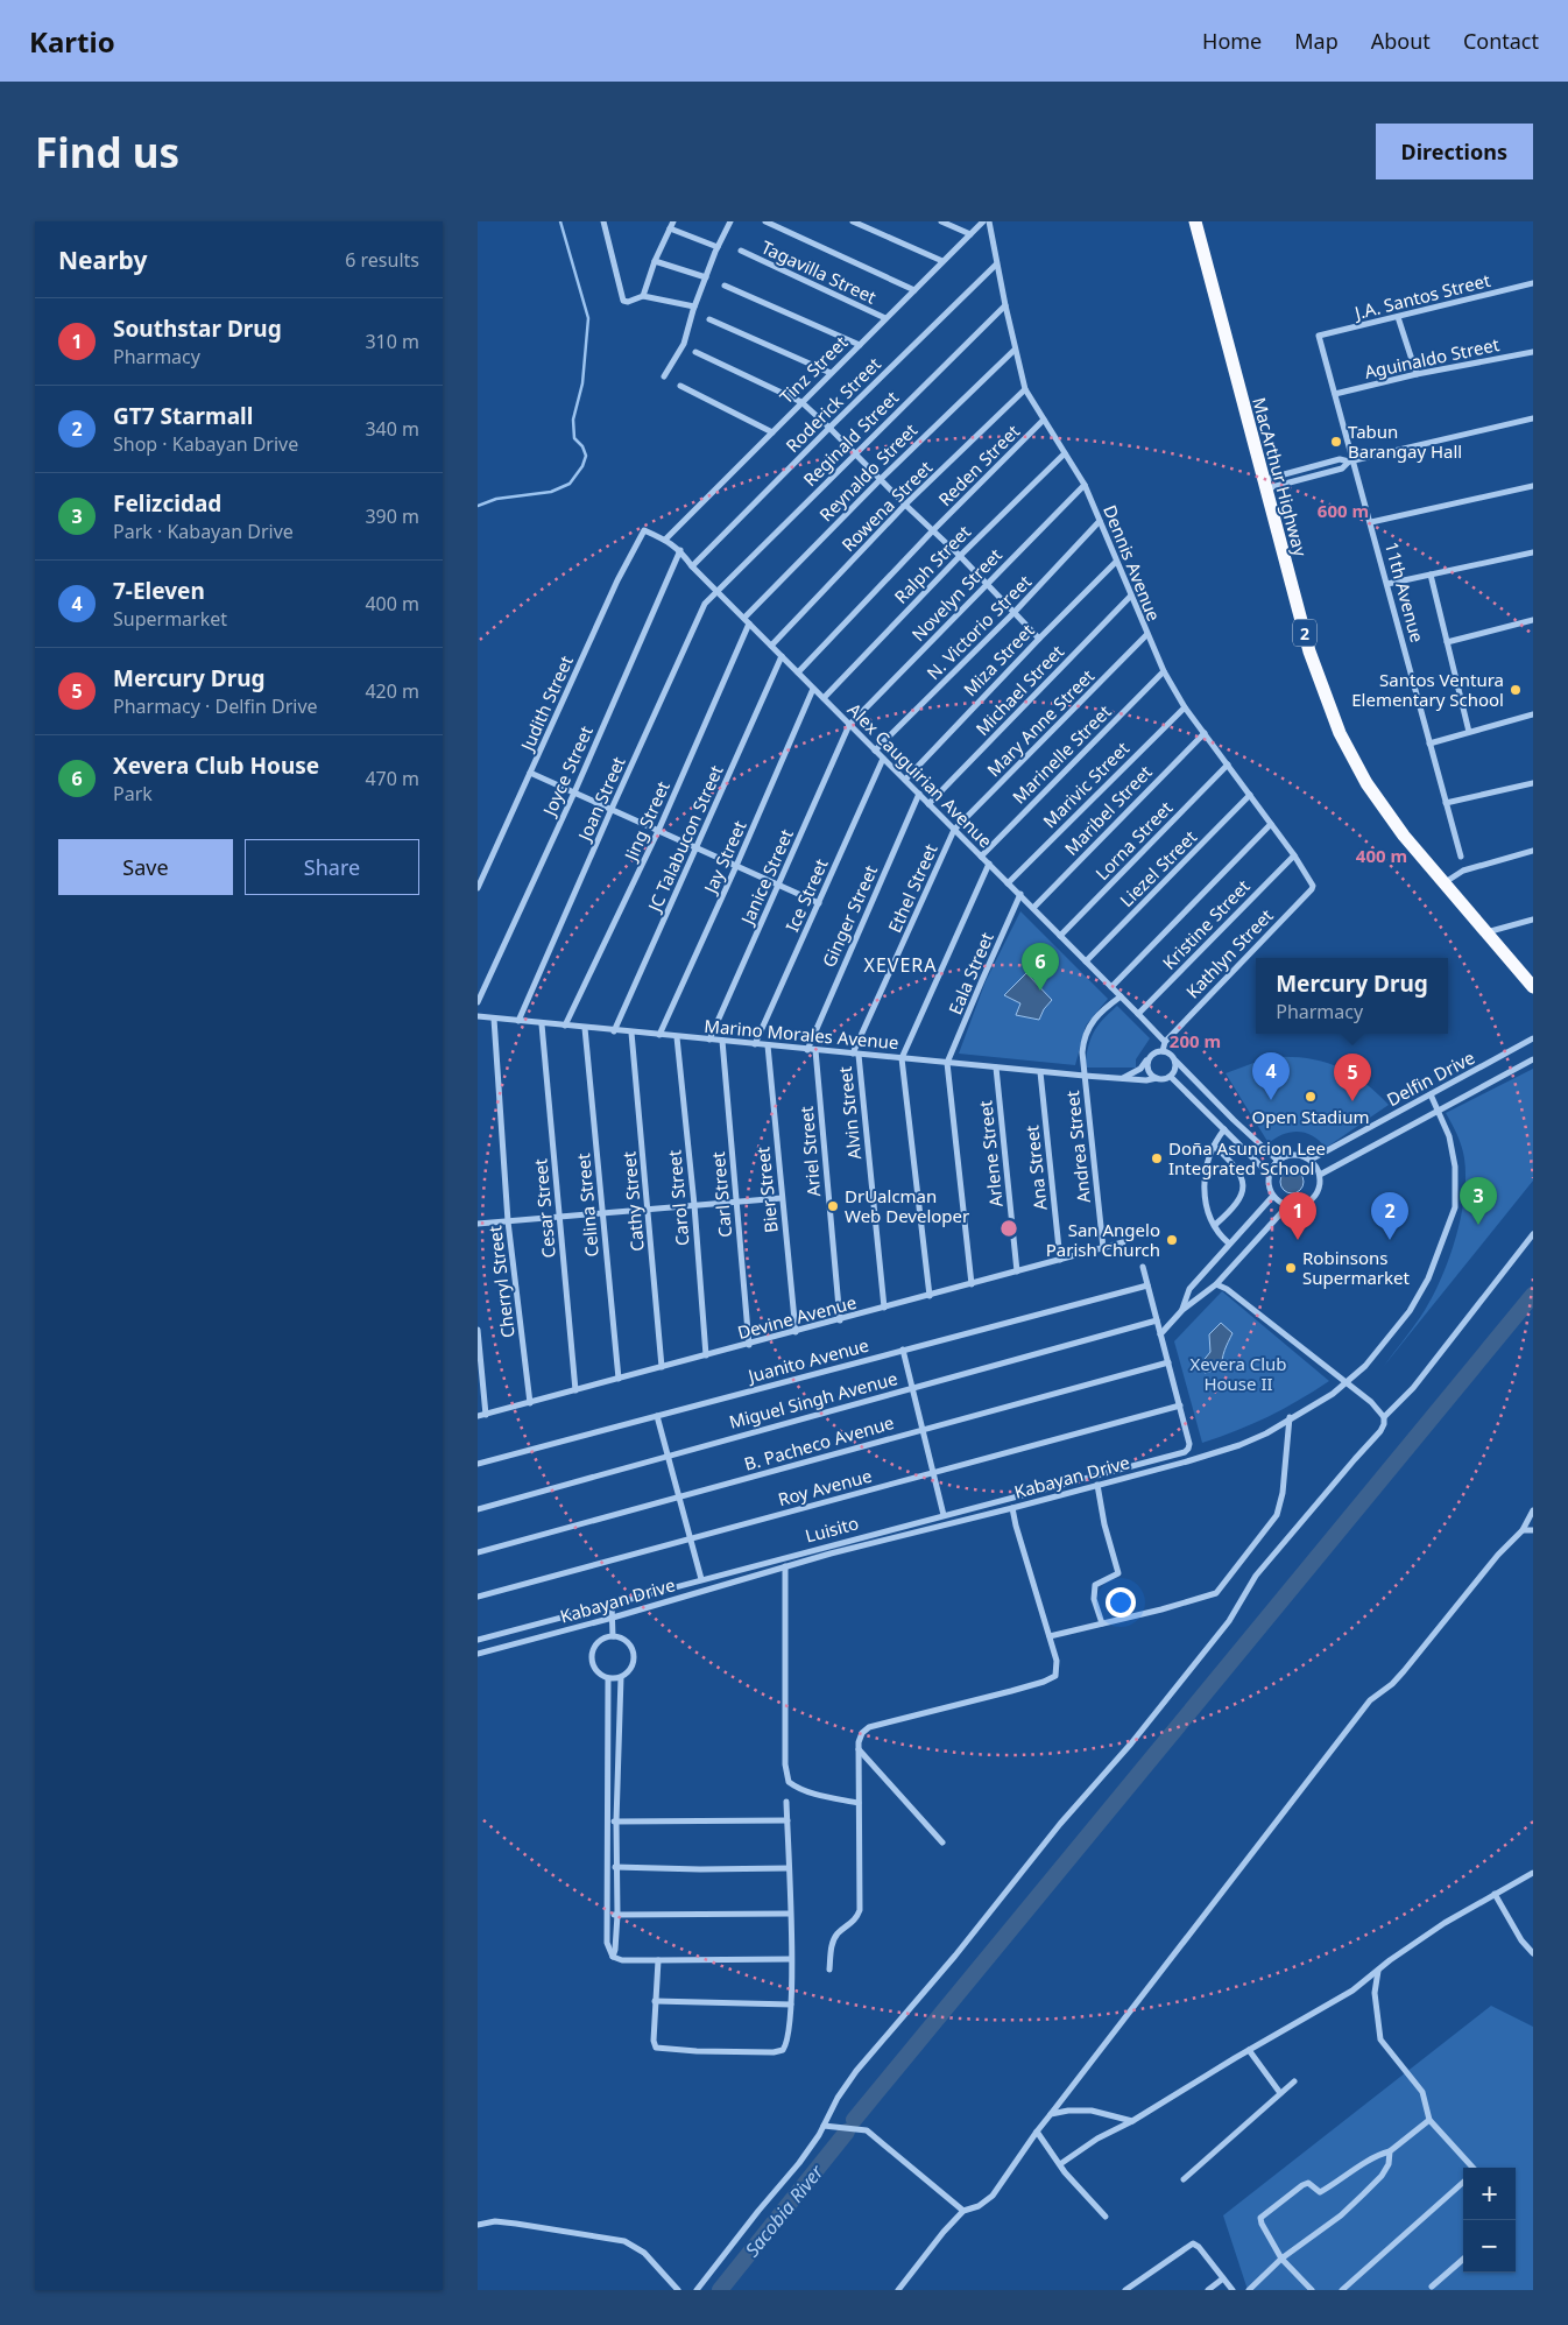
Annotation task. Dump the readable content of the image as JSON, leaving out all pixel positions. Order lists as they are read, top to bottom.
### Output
{
  "streets": {
    "highway": ["MacArthur Highway", "2"],
    "street": [
      "Tagavilla Street",
      "J.A. Santos Street",
      "Aguinaldo Street",
      "Tinz Street",
      "Roderick Street",
      "Reginald Street",
      "Reden Street",
      "Reynaldo Street",
      "Rowena Street",
      "Dennis Avenue",
      "Ralph Street",
      "11th Avenue",
      "Novelyn Street",
      "N. Victorio Street",
      "Miza Street",
      "Michael Street",
      "Judith Street",
      "Mary Anne Street",
      "Marinelle Street",
      "Joyce Street",
      "Alex Cauguirian Avenue",
      "Marivic Street",
      "Joan Street",
      "Maribel Street",
      "Jing Street",
      "JC Talabucon Street",
      "Lorna Street",
      "Jay Street",
      "Liezel Street",
      "Janice Street",
      "Ethel Street",
      "Ice Street",
      "Ginger Street",
      "Kristine Street",
      "Kathlyn Street",
      "Eala Street",
      "Marino Morales Avenue",
      "Delfin Drive",
      "Alvin Street",
      "Andrea Street",
      "Ariel Street",
      "Arlene Street",
      "Ana Street",
      "Bier Street",
      "Carl Street",
      "Carol Street",
      "Cathy Street",
      "Celina Street",
      "Cesar Street",
      "Cherryl Street",
      "Devine Avenue",
      "Juanito Avenue",
      "Miguel Singh Avenue",
      "B. Pacheco Avenue",
      "Kabayan Drive",
      "Roy Avenue",
      "Luisito"
    ]
  },
  "crossings": [
    ["Tagavilla Street", "Tinz Street"],
    ["J.A. Santos Street", "11th Avenue"],
    ["Aguinaldo Street", "11th Avenue"],
    ["Tinz Street", "Alex Cauguirian Avenue"],
    ["Roderick Street", "Dennis Avenue"],
    ["Roderick Street", "Alex Cauguirian Avenue"],
    ["Reginald Street", "Dennis Avenue"],
    ["Reginald Street", "Alex Cauguirian Avenue"],
    ["Reginald Street", "Joan Street"],
    ["Reden Street", "Dennis Avenue"],
    ["Reden Street", "Alex Cauguirian Avenue"],
    ["Reynaldo Street", "Dennis Avenue"],
    ["Reynaldo Street", "Alex Cauguirian Avenue"],
    ["Reynaldo Street", "Jing Street"],
    ["Rowena Street", "Dennis Avenue"],
    ["Rowena Street", "Alex Cauguirian Avenue"],
    ["Dennis Avenue", "Ralph Street"],
    ["Dennis Avenue", "Novelyn Street"],
    ["Dennis Avenue", "N. Victorio Street"],
    ["Dennis Avenue", "Miza Street"],
    ["Dennis Avenue", "Michael Street"],
    ["Dennis Avenue", "Mary Anne Street"],
    ["Dennis Avenue", "Marinelle Street"],
    ["Dennis Avenue", "Marivic Street"],
    ["Dennis Avenue", "Maribel Street"],
    ["Dennis Avenue", "Lorna Street"],
    ["Dennis Avenue", "Liezel Street"],
    ["Dennis Avenue", "Kristine Street"],
    ["Dennis Avenue", "Kathlyn Street"],
    ["Ralph Street", "Alex Cauguirian Avenue"],
    ["Novelyn Street", "Alex Cauguirian Avenue"],
    ["Novelyn Street", "Janice Street"],
    ["N. Victorio Street", "Alex Cauguirian Avenue"],
    ["Miza Street", "Alex Cauguirian Avenue"],
    ["Michael Street", "Alex Cauguirian Avenue"],
    ["Judith Street", "Alex Cauguirian Avenue"],
    ["Mary Anne Street", "Alex Cauguirian Avenue"],
    ["Mary Anne Street", "Ethel Street"],
    ["Marinelle Street", "Alex Cauguirian Avenue"],
    ["Joyce Street", "Alex Cauguirian Avenue"],
    ["Alex Cauguirian Avenue", "Marivic Street"],
    ["Alex Cauguirian Avenue", "Joan Street"],
    ["Alex Cauguirian Avenue", "Maribel Street"],
    ["Alex Cauguirian Avenue", "Jing Street"],
    ["Alex Cauguirian Avenue", "JC Talabucon Street"],
    ["Alex Cauguirian Avenue", "Lorna Street"],
    ["Alex Cauguirian Avenue", "Jay Street"],
    ["Alex Cauguirian Avenue", "Liezel Street"],
    ["Alex Cauguirian Avenue", "Janice Street"],
    ["Alex Cauguirian Avenue", "Ethel Street"],
    ["Alex Cauguirian Avenue", "Ice Street"],
    ["Alex Cauguirian Avenue", "Ginger Street"],
    ["Alex Cauguirian Avenue", "Kristine Street"],
    ["Alex Cauguirian Avenue", "Kathlyn Street"],
    ["Alex Cauguirian Avenue", "Eala Street"],
    ["Alex Cauguirian Avenue", "Andrea Street"],
    ["Joan Street", "Marino Morales Avenue"],
    ["Jing Street", "Marino Morales Avenue"],
    ["JC Talabucon Street", "Marino Morales Avenue"],
    ["Jay Street", "Marino Morales Avenue"],
    ["Janice Street", "Marino Morales Avenue"],
    ["Ethel Street", "Marino Morales Avenue"],
    ["Ethel Street", "Alvin Street"],
    ["Ice Street", "Marino Morales Avenue"],
    ["Ginger Street", "Marino Morales Avenue"],
    ["Eala Street", "Marino Morales Avenue"],
    ["Marino Morales Avenue", "Alvin Street"],
    ["Marino Morales Avenue", "Andrea Street"],
    ["Marino Morales Avenue", "Ariel Street"],
    ["Marino Morales Avenue", "Arlene Street"],
    ["Marino Morales Avenue", "Ana Street"],
    ["Marino Morales Avenue", "Bier Street"],
    ["Marino Morales Avenue", "Carl Street"],
    ["Marino Morales Avenue", "Carol Street"],
    ["Marino Morales Avenue", "Cathy Street"],
    ["Marino Morales Avenue", "Celina Street"],
    ["Marino Morales Avenue", "Cesar Street"],
    ["Marino Morales Avenue", "Cherryl Street"],
    ["Delfin Drive", "Kabayan Drive"],
    ["Alvin Street", "Devine Avenue"],
    ["Andrea Street", "Devine Avenue"],
    ["Ariel Street", "Devine Avenue"],
    ["Arlene Street", "Devine Avenue"],
    ["Ana Street", "Devine Avenue"],
    ["Bier Street", "Devine Avenue"],
    ["Carl Street", "Devine Avenue"],
    ["Carol Street", "Devine Avenue"],
    ["Cathy Street", "Devine Avenue"],
    ["Celina Street", "Devine Avenue"],
    ["Cesar Street", "Devine Avenue"],
    ["Cherryl Street", "Devine Avenue"],
    ["Roy Avenue", "Luisito"]
  ],
  "districts": ["XEVERA"],
  "water": ["Sacobia River"],
  "parks": ["Xevera Club House II"],
  "places": [
    "Tabun Barangay Hall",
    "Santos Ventura Elementary School",
    "Open Stadium",
    "Doña Asuncion Lee Integrated School",
    "DrUalcman Web Developer",
    "San Angelo Parish Church",
    "Robinsons Supermarket"
  ],
  "page": {
    "header": "Kartio",
    "nav": [
      "Home",
      "Map",
      "About",
      "Contact"
    ],
    "buttons": [
      "Directions",
      ["Save", "Share"]
    ],
    "title": "Find us",
    "heading": ["Nearby", "6 results"],
    "list": [
      {
        "mark": "1",
        "name": "Southstar Drug",
        "note": "Pharmacy",
        "value": "310 m"
      },
      {
        "mark": "2",
        "name": "GT7 Starmall",
        "note": "Shop · Kabayan Drive",
        "value": "340 m"
      },
      {
        "mark": "3",
        "name": "Felizcidad",
        "note": "Park · Kabayan Drive",
        "value": "390 m"
      },
      {
        "mark": "4",
        "name": "7-Eleven",
        "note": "Supermarket",
        "value": "400 m"
      },
      {
        "mark": "5",
        "name": "Mercury Drug",
        "note": "Pharmacy · Delfin Drive",
        "value": "420 m"
      },
      {
        "mark": "6",
        "name": "Xevera Club House",
        "note": "Park",
        "value": "470 m"
      }
    ],
    "pins": [
      "6",
      "4",
      "5",
      "3",
      "1",
      "2"
    ],
    "popup": ["Mercury Drug", "Pharmacy"],
    "map_buttons": ["+", "−"]
  },
  "rings": ["600 m", "400 m", "200 m"]
}
